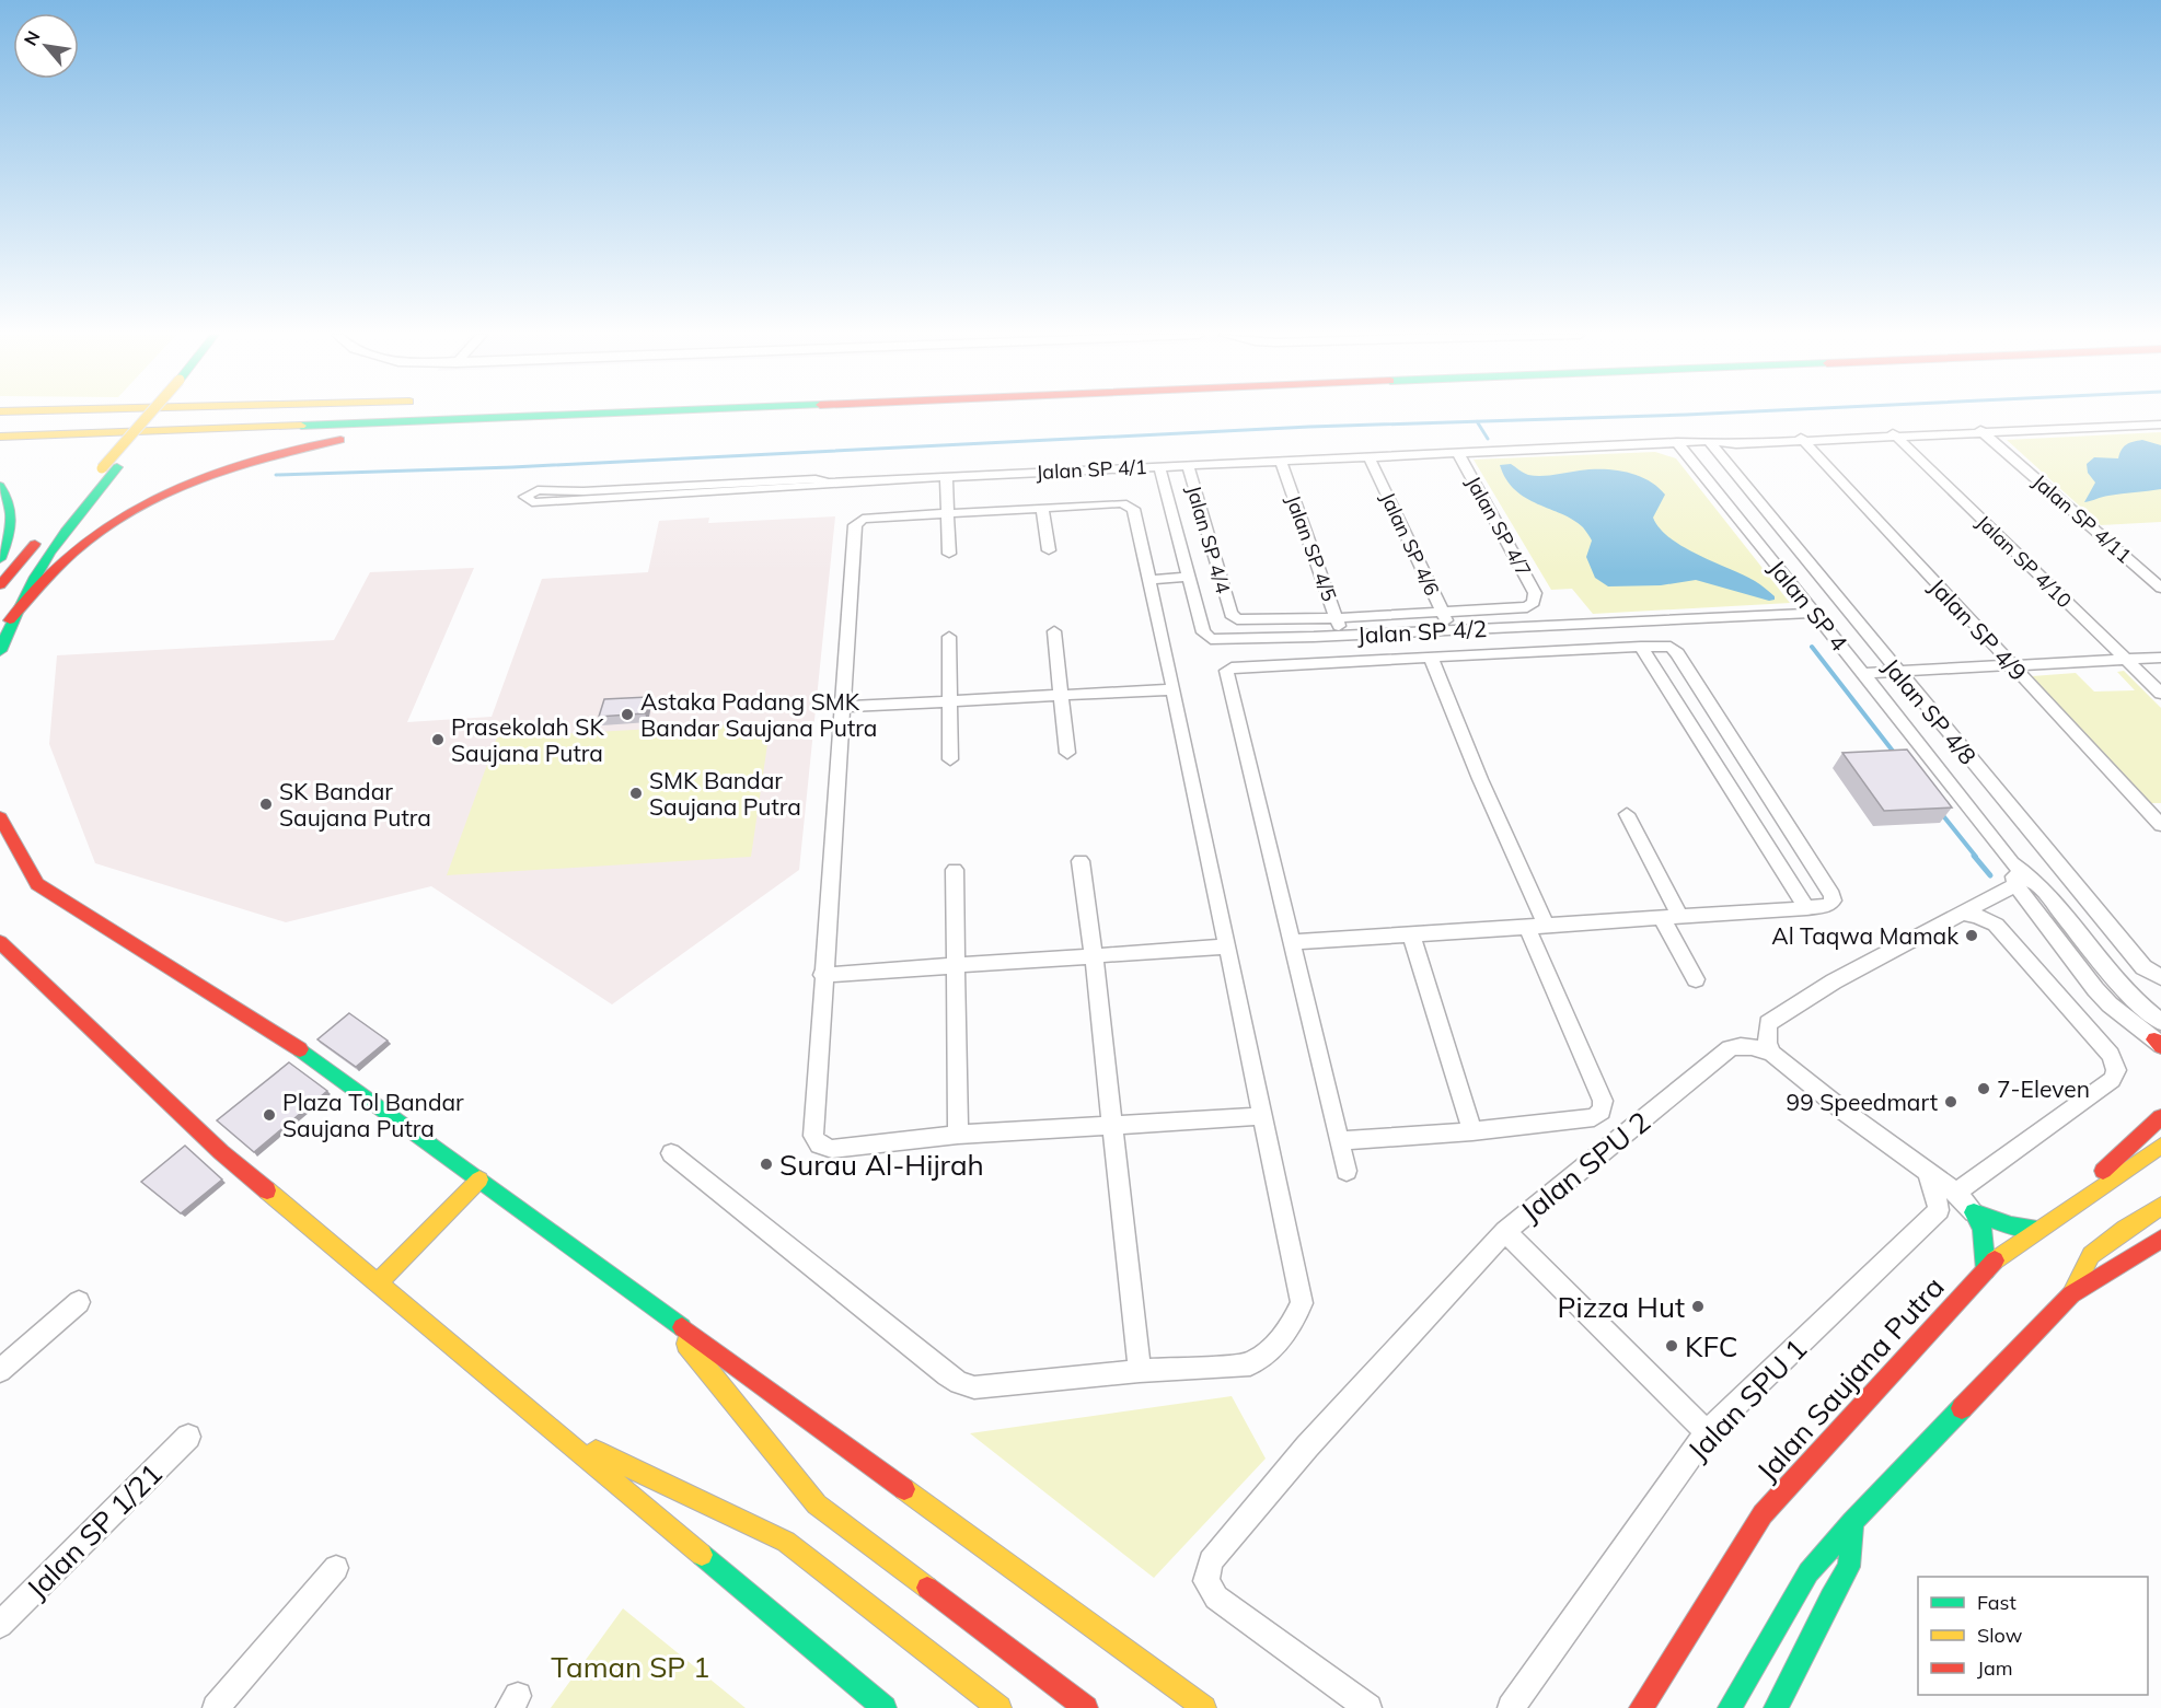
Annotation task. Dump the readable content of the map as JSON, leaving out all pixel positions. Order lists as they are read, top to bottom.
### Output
{
  "streets": {
    "main road": ["Jalan Saujana Putra"],
    "street": [
      "Jalan SP 4/1",
      "Jalan SP 4/11",
      "Jalan SP 4/7",
      "Jalan SP 4/4",
      "Jalan SP 4/6",
      "Jalan SP 4/5",
      "Jalan SP 4/10",
      "Jalan SP 4",
      "Jalan SP 4/9",
      "Jalan SP 4/2",
      "Jalan SP 4/8",
      "Jalan SPU 2",
      "Jalan SPU 1",
      "Jalan SP 1/21"
    ]
  },
  "crossings": [
    ["Jalan SP 4/1", "Jalan SP 4/11"],
    ["Jalan SP 4/1", "Jalan SP 4/7"],
    ["Jalan SP 4/1", "Jalan SP 4/4"],
    ["Jalan SP 4/1", "Jalan SP 4/6"],
    ["Jalan SP 4/1", "Jalan SP 4/5"],
    ["Jalan SP 4/1", "Jalan SP 4/10"],
    ["Jalan SP 4/1", "Jalan SP 4"],
    ["Jalan SP 4/1", "Jalan SP 4/9"],
    ["Jalan SP 4/1", "Jalan SP 4/2"],
    ["Jalan SP 4/1", "Jalan SP 4/8"],
    ["Jalan SP 4/7", "Jalan SP 4/6"],
    ["Jalan SP 4/4", "Jalan SP 4/5"],
    ["Jalan SP 4/6", "Jalan SP 4/2"],
    ["Jalan SP 4/5", "Jalan SP 4/2"],
    ["Jalan SP 4", "Jalan SP 4/2"]
  ],
  "parks": ["Taman SP 1"],
  "places": [
    "Astaka Padang SMK Bandar Saujana Putra",
    "Prasekolah SK Saujana Putra",
    "SMK Bandar Saujana Putra",
    "SK Bandar Saujana Putra",
    "Al Taqwa Mamak",
    "7-Eleven",
    "99 Speedmart",
    "Plaza Tol Bandar Saujana Putra",
    "Surau Al-Hijrah",
    "Pizza Hut",
    "KFC"
  ],
  "legend": ["Fast", "Slow", "Jam"],
  "north": "top left"
}
